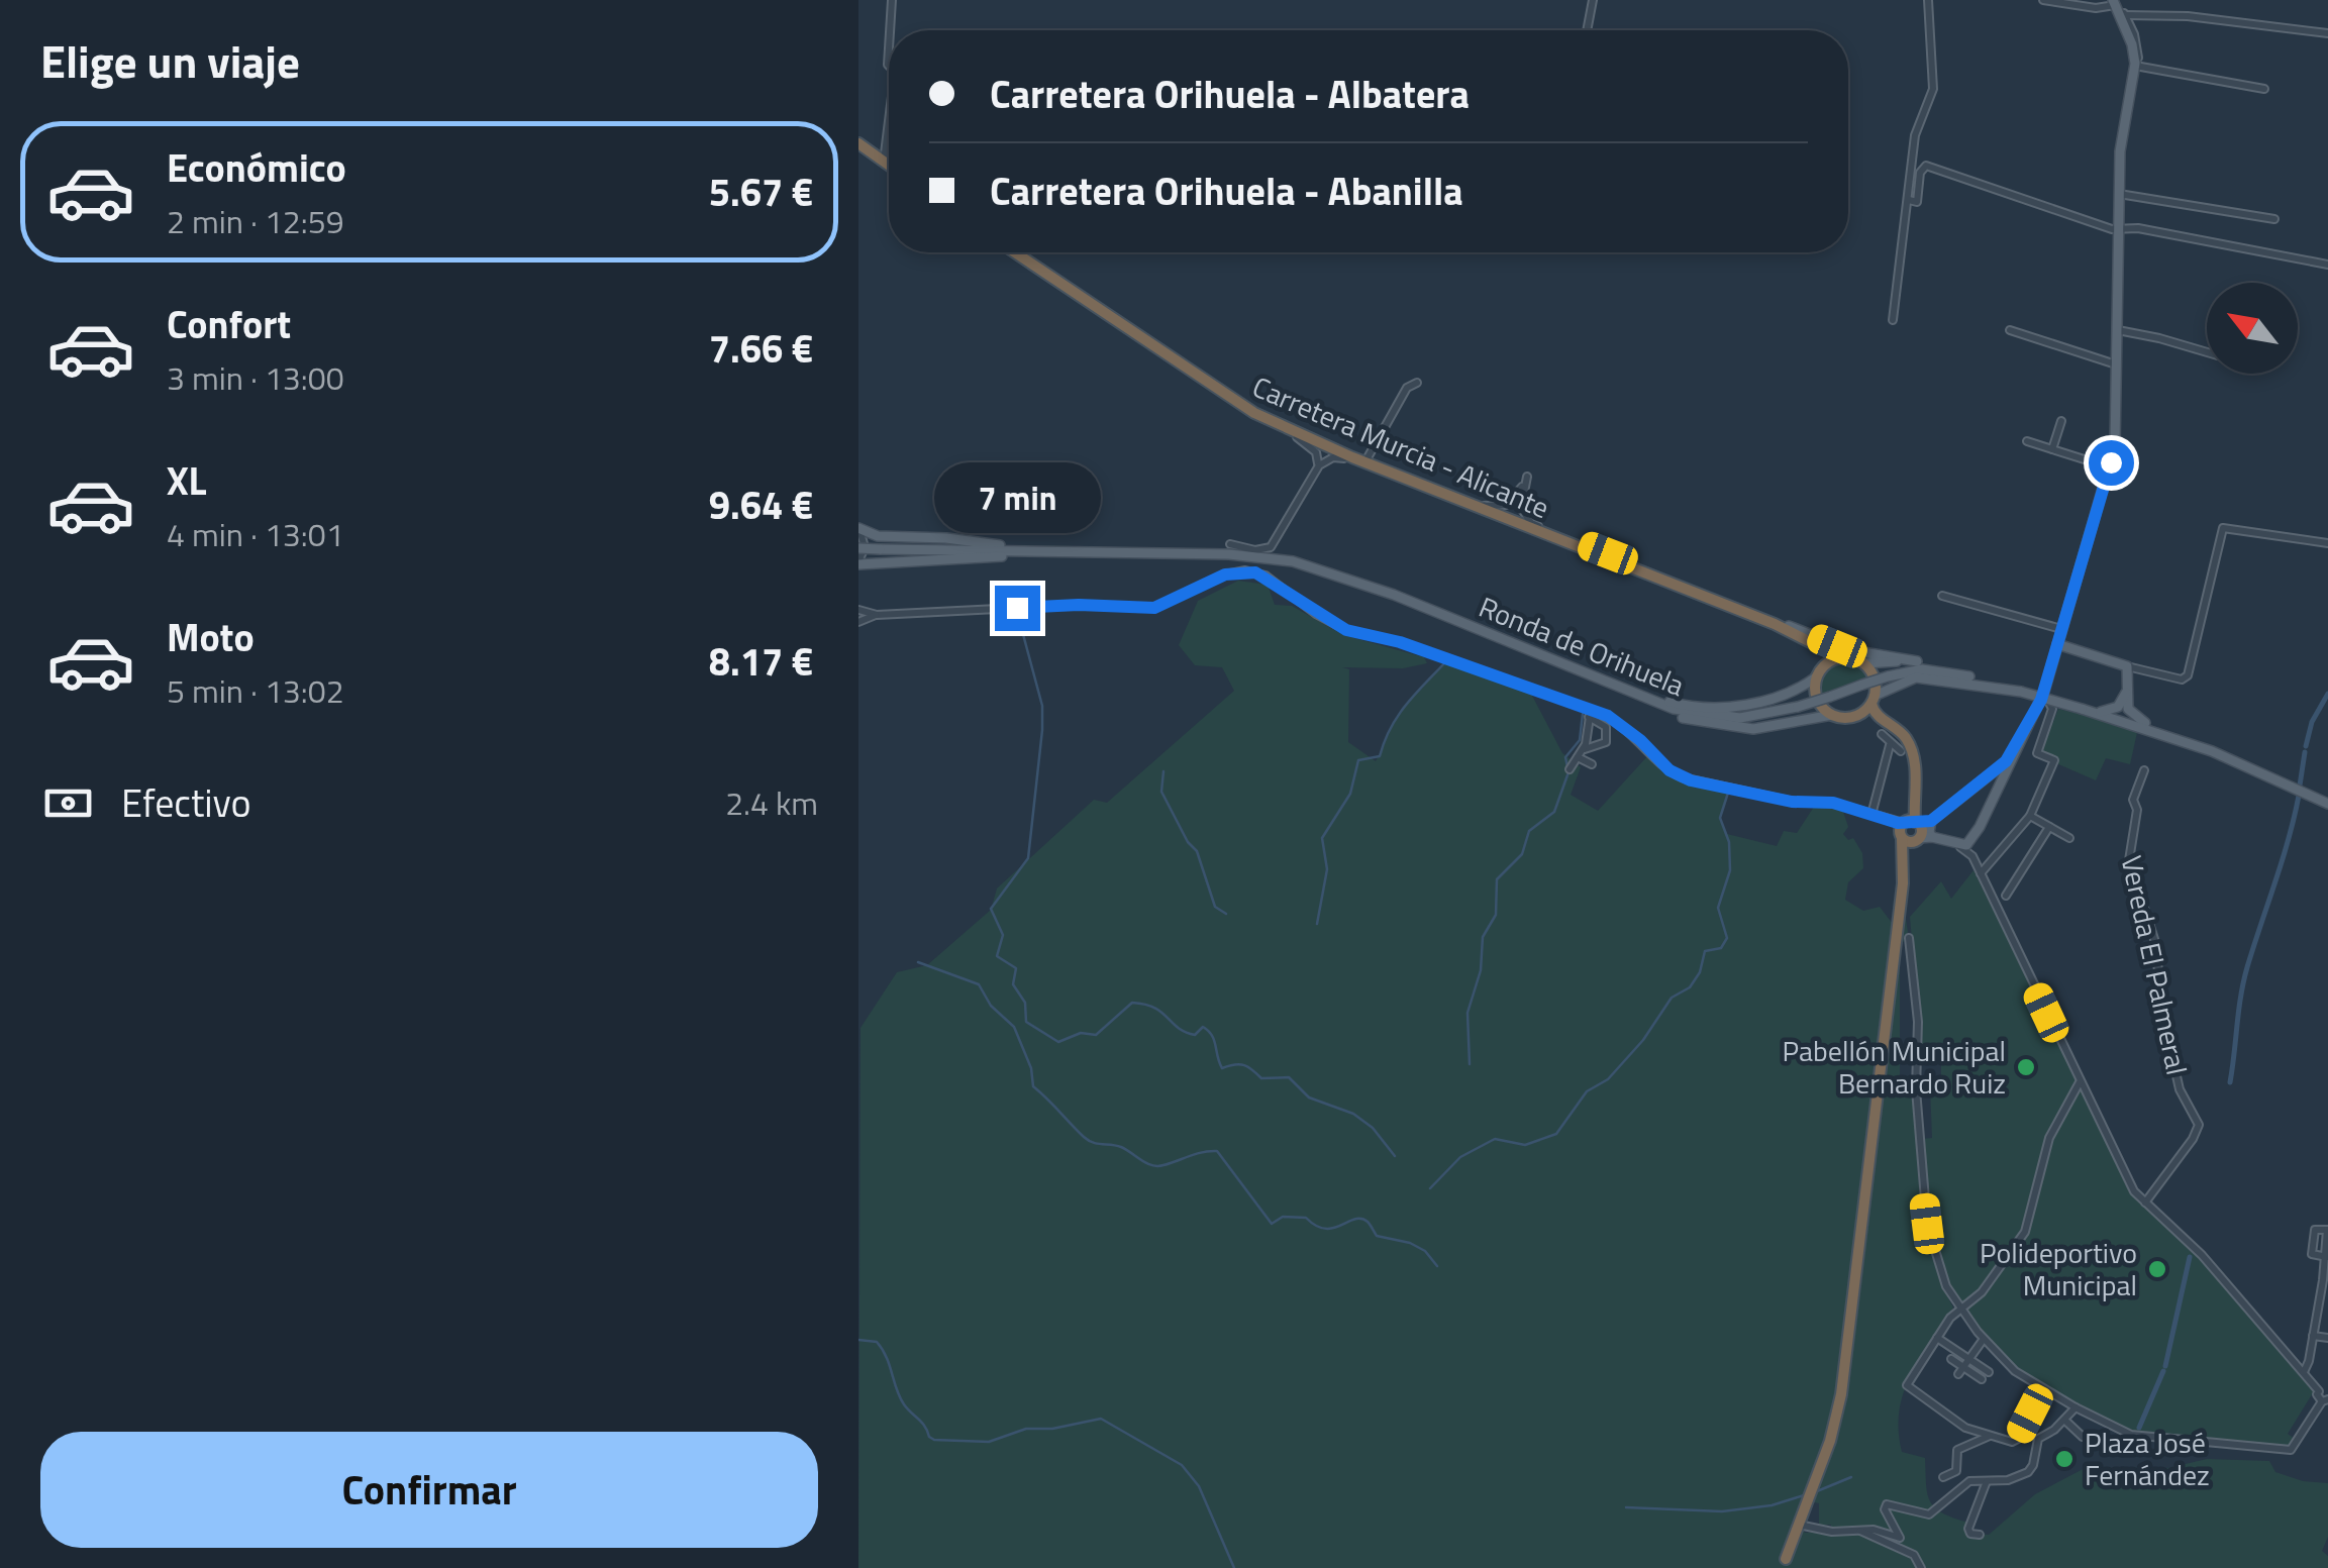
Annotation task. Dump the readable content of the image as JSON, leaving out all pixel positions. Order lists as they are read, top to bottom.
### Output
{
  "streets": {
    "highway": ["Carretera Murcia - Alicante"],
    "main road": ["Ronda de Orihuela"],
    "street": ["Vereda El Palmeral"]
  },
  "places": ["Pabellón Municipal Bernardo Ruiz", "Polideportivo Municipal", "Plaza José Fernández"],
  "north": "top left",
  "page": {
    "heading": "Elige un viaje",
    "banner": ["Carretera Orihuela - Albatera", "Carretera Orihuela - Abanilla"],
    "list": [
      {
        "name": "Económico",
        "note": "2 min · 12:59",
        "value": "5.67 €"
      },
      {
        "name": "Confort",
        "note": "3 min · 13:00",
        "value": "7.66 €"
      },
      {
        "name": "XL",
        "note": "4 min · 13:01",
        "value": "9.64 €"
      },
      {
        "name": "Moto",
        "note": "5 min · 13:02",
        "value": "8.17 €"
      }
    ],
    "bubble": "7 min",
    "pay": ["Efectivo", "2.4 km"],
    "buttons": "Confirmar"
  }
}
